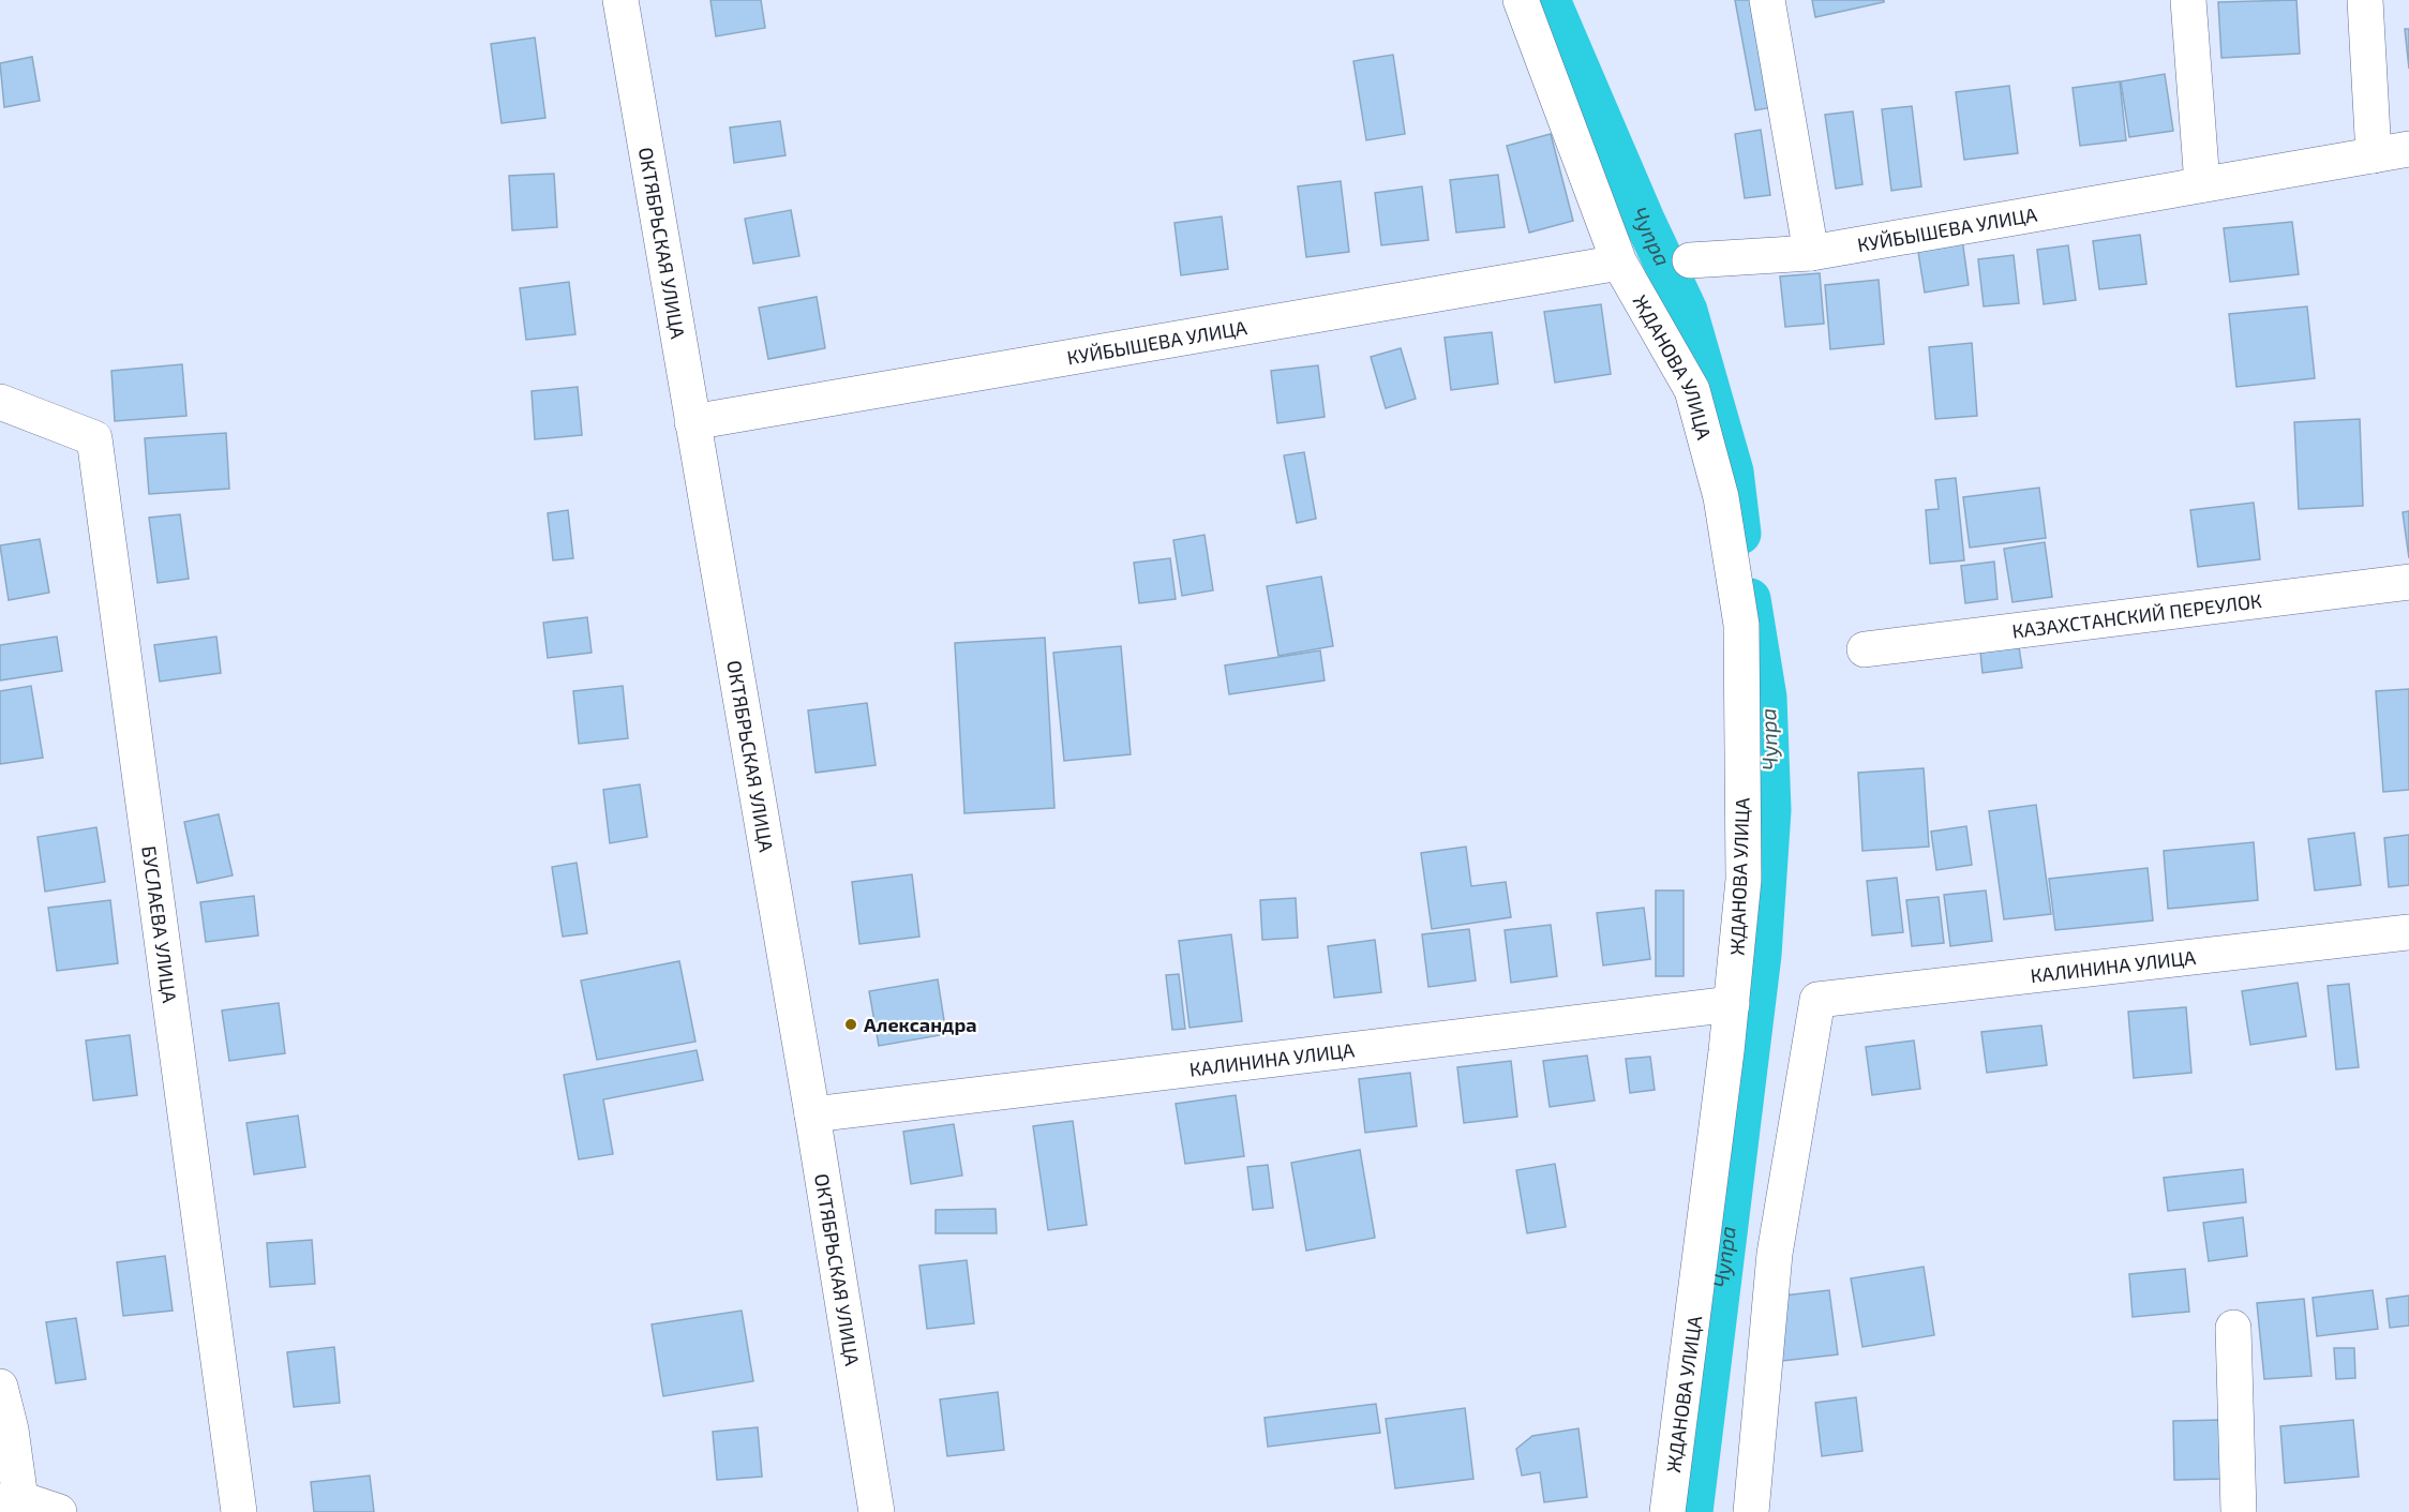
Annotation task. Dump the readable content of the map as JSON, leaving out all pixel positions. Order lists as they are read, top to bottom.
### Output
{
  "streets": {
    "street": [
      "КУЙБЫШЕВА УЛИЦА",
      "ОКТЯБРЬСКАЯ УЛИЦА",
      "ЖДАНОВА УЛИЦА",
      "КАЗАХСТАНСКИЙ ПЕРЕУЛОК",
      "БУСЛАЕВА УЛИЦА",
      "КАЛИНИНА УЛИЦА"
    ]
  },
  "crossings": [
    ["КУЙБЫШЕВА УЛИЦА", "ОКТЯБРЬСКАЯ УЛИЦА"],
    ["КУЙБЫШЕВА УЛИЦА", "ЖДАНОВА УЛИЦА"],
    ["ОКТЯБРЬСКАЯ УЛИЦА", "КАЛИНИНА УЛИЦА"],
    ["ЖДАНОВА УЛИЦА", "КАЛИНИНА УЛИЦА"]
  ],
  "water": ["Чупра"],
  "places": ["Александра"]
}
